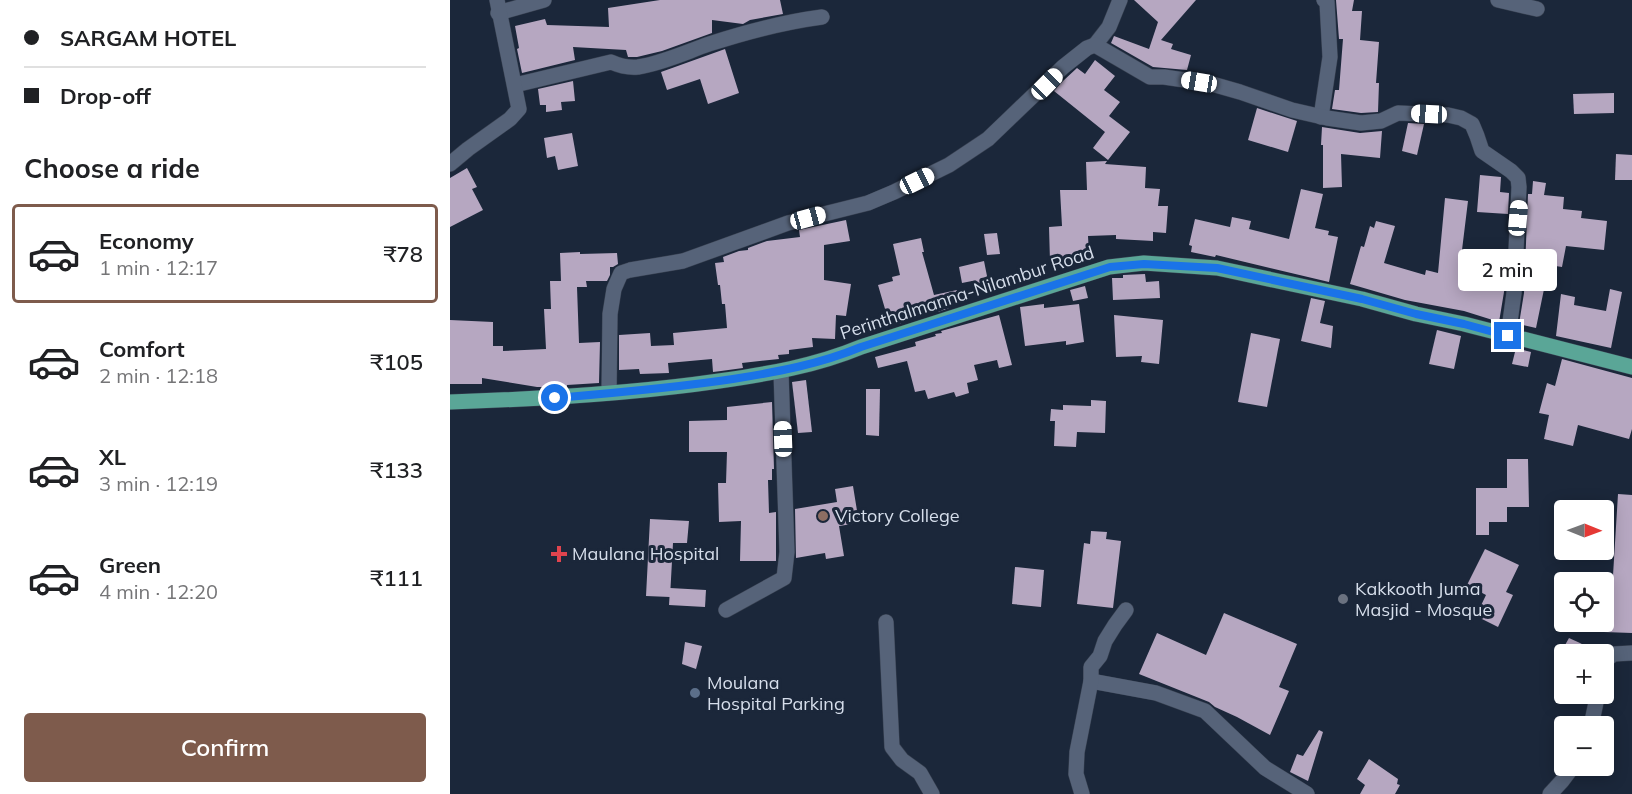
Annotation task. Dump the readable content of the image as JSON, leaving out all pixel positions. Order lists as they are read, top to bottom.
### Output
{
  "streets": {
    "main road": ["Perinthalmanna-Nilambur Road"]
  },
  "places": {
    "other": ["Victory College", "Kakkooth Juma Masjid - Mosque", "Moulana Hospital Parking"],
    "health": ["Maulana Hospital"]
  },
  "north": "right",
  "page": {
    "banner": ["SARGAM HOTEL", "Drop-off"],
    "heading": "Choose a ride",
    "list": [
      {
        "name": "Economy",
        "note": "1 min · 12:17",
        "value": "₹78"
      },
      {
        "name": "Comfort",
        "note": "2 min · 12:18",
        "value": "₹105"
      },
      {
        "name": "XL",
        "note": "3 min · 12:19",
        "value": "₹133"
      },
      {
        "name": "Green",
        "note": "4 min · 12:20",
        "value": "₹111"
      }
    ],
    "bubble": "2 min",
    "map_buttons": ["+", "−"],
    "buttons": "Confirm"
  }
}
